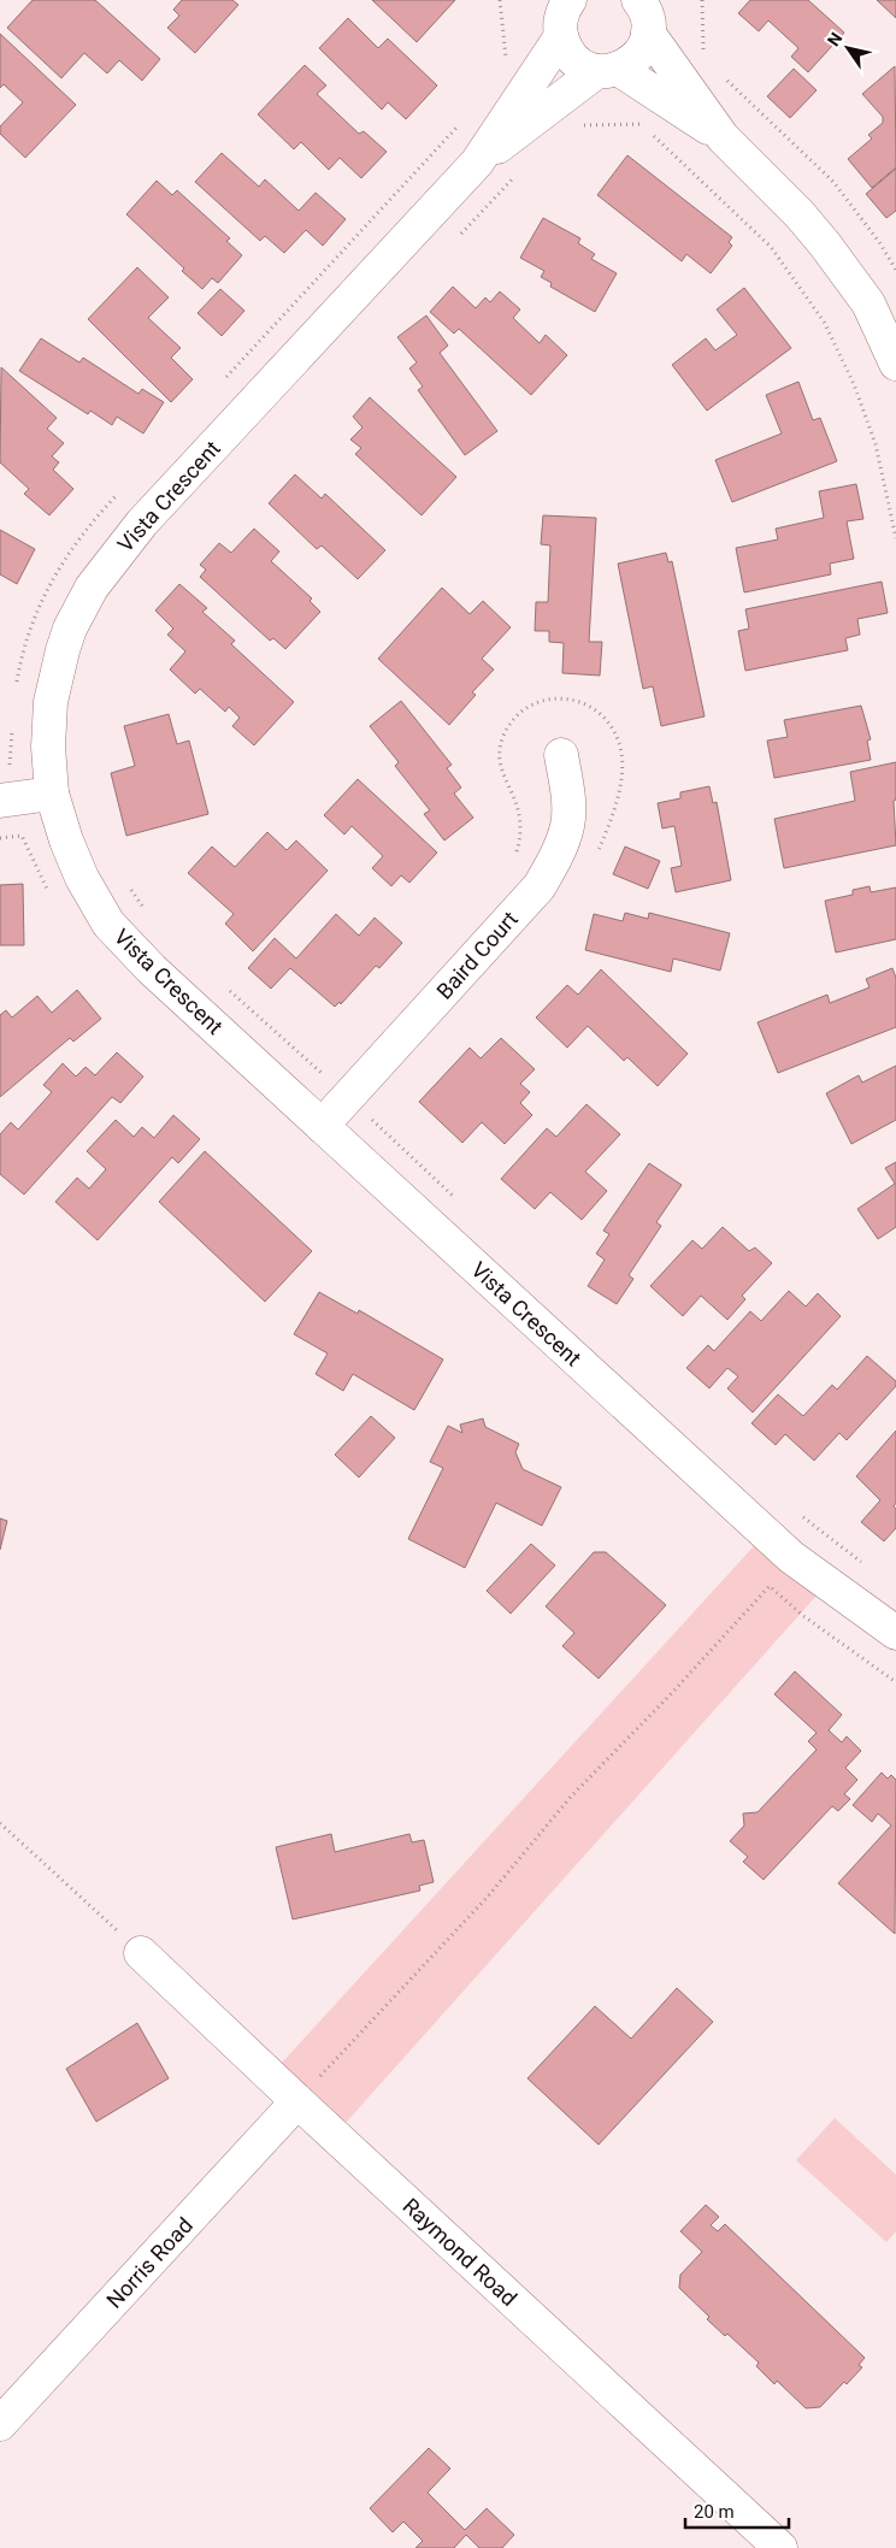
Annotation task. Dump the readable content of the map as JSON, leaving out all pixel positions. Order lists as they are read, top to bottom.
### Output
{
  "streets": {
    "street": [
      "Vista Crescent",
      "Baird Court",
      "Raymond Road",
      "Norris Road"
    ]
  },
  "crossings": [
    ["Vista Crescent", "Baird Court"],
    ["Raymond Road", "Norris Road"]
  ],
  "scale_bar": "20 m",
  "north": "top left"
}
